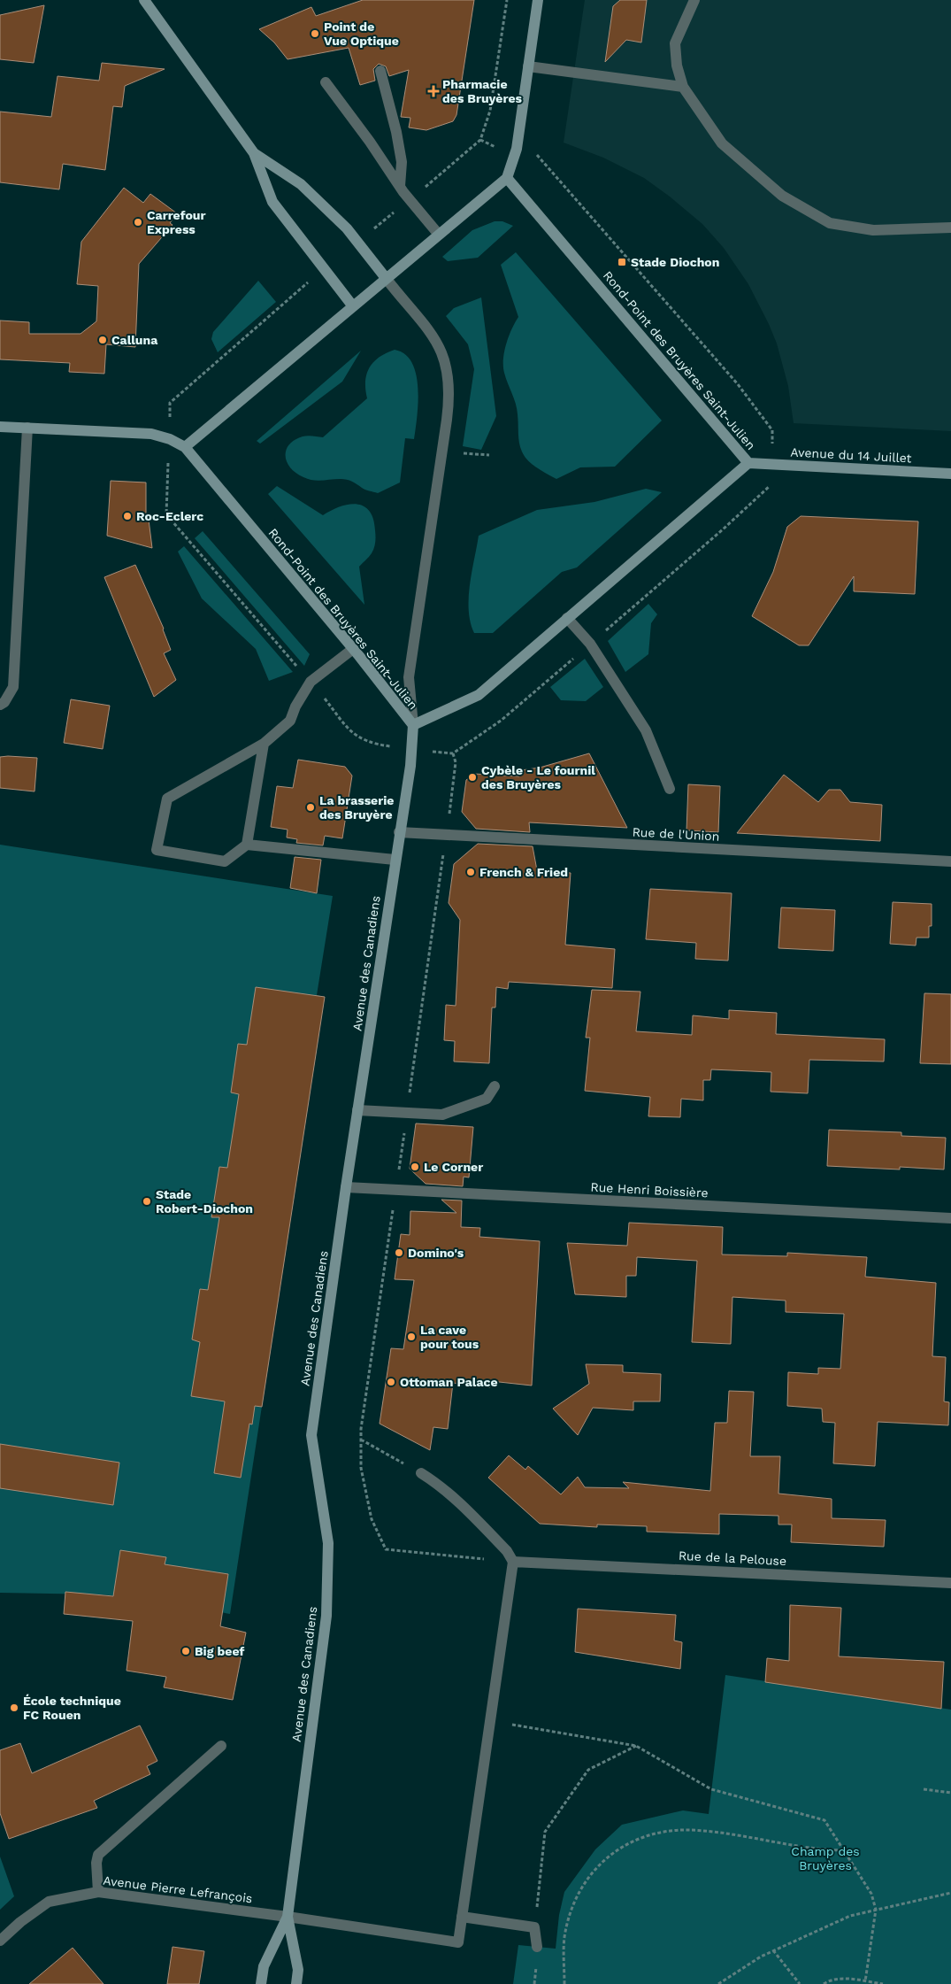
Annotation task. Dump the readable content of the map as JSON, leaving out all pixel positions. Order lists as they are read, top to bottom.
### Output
{
  "streets": {
    "main road": ["Rond-Point des Bruyères Saint-Julien", "Avenue du 14 Juillet", "Avenue des Canadiens"],
    "street": [
      "Rue de l'Union",
      "Rue Henri Boissière",
      "Rue de la Pelouse",
      "Avenue Pierre Lefrançois"
    ]
  },
  "crossings": [
    ["Rond-Point des Bruyères Saint-Julien", "Avenue du 14 Juillet"],
    ["Rond-Point des Bruyères Saint-Julien", "Avenue des Canadiens"],
    ["Rue de l'Union", "Avenue des Canadiens"],
    ["Avenue des Canadiens", "Rue Henri Boissière"],
    ["Avenue des Canadiens", "Avenue Pierre Lefrançois"]
  ],
  "parks": ["Champ des Bruyères"],
  "places": {
    "other": [
      "Point de Vue Optique",
      "Carrefour Express",
      "Calluna",
      "Roc-Eclerc",
      "Cybèle - Le fournil des Bruyères",
      "La brasserie des Bruyère",
      "French & Fried",
      "Le Corner",
      "Stade Robert-Diochon",
      "Domino's",
      "La cave pour tous",
      "Ottoman Palace",
      "Big beef",
      "École technique FC Rouen"
    ],
    "health": ["Pharmacie des Bruyères"],
    "transit": ["Stade Diochon"]
  }
}
